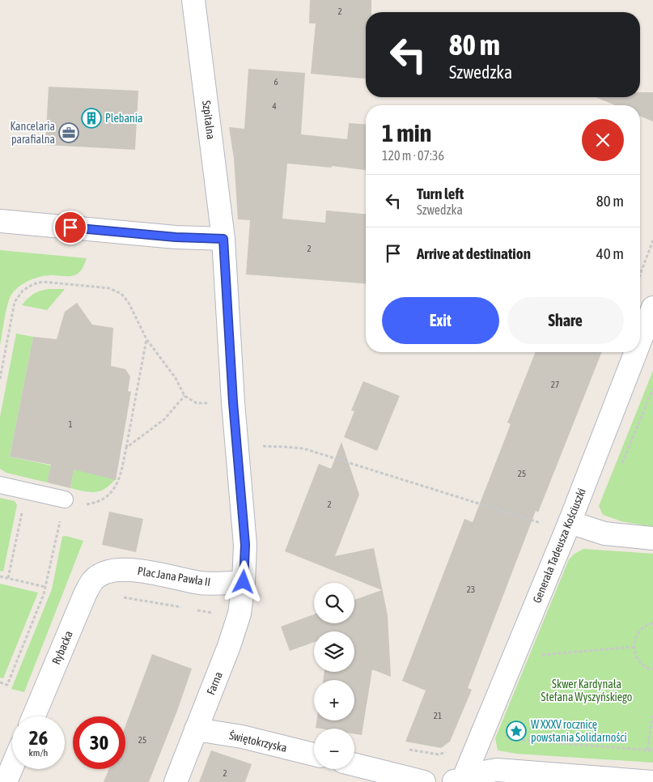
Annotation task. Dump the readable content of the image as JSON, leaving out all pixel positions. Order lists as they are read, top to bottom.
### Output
{
  "streets": {
    "street": [
      "Szpitalna",
      "Generała Tadeusza Kościuszki",
      "Plac Jana Pawła II",
      "Rybacka",
      "Farna",
      "Świętokrzyska"
    ]
  },
  "crossings": [
    ["Plac Jana Pawła II", "Rybacka"],
    ["Plac Jana Pawła II", "Farna"],
    ["Farna", "Świętokrzyska"]
  ],
  "parks": ["Skwer Kardynała Stefana Wyszyńskiego"],
  "places": {
    "building": ["Plebania"],
    "office": ["Kancelaria parafialna"],
    "place": ["W XXXV rocznicę powstania Solidarności"]
  },
  "house_numbers": [
    "2",
    "6",
    "4",
    "2",
    "27",
    "1",
    "25",
    "2",
    "23",
    "21",
    "25",
    "2"
  ],
  "page": {
    "turn": ["80 m", "Szwedzka"],
    "heading": ["1 min", "120 m · 07:36"],
    "list": [
      {
        "name": "Turn left",
        "note": "Szwedzka",
        "value": "80 m"
      },
      {
        "name": "Arrive at destination",
        "value": "40 m"
      }
    ],
    "buttons": ["Exit", "Share"],
    "map_buttons": ["+", "−"],
    "speed": "26 km/h",
    "limit": "30"
  }
}
